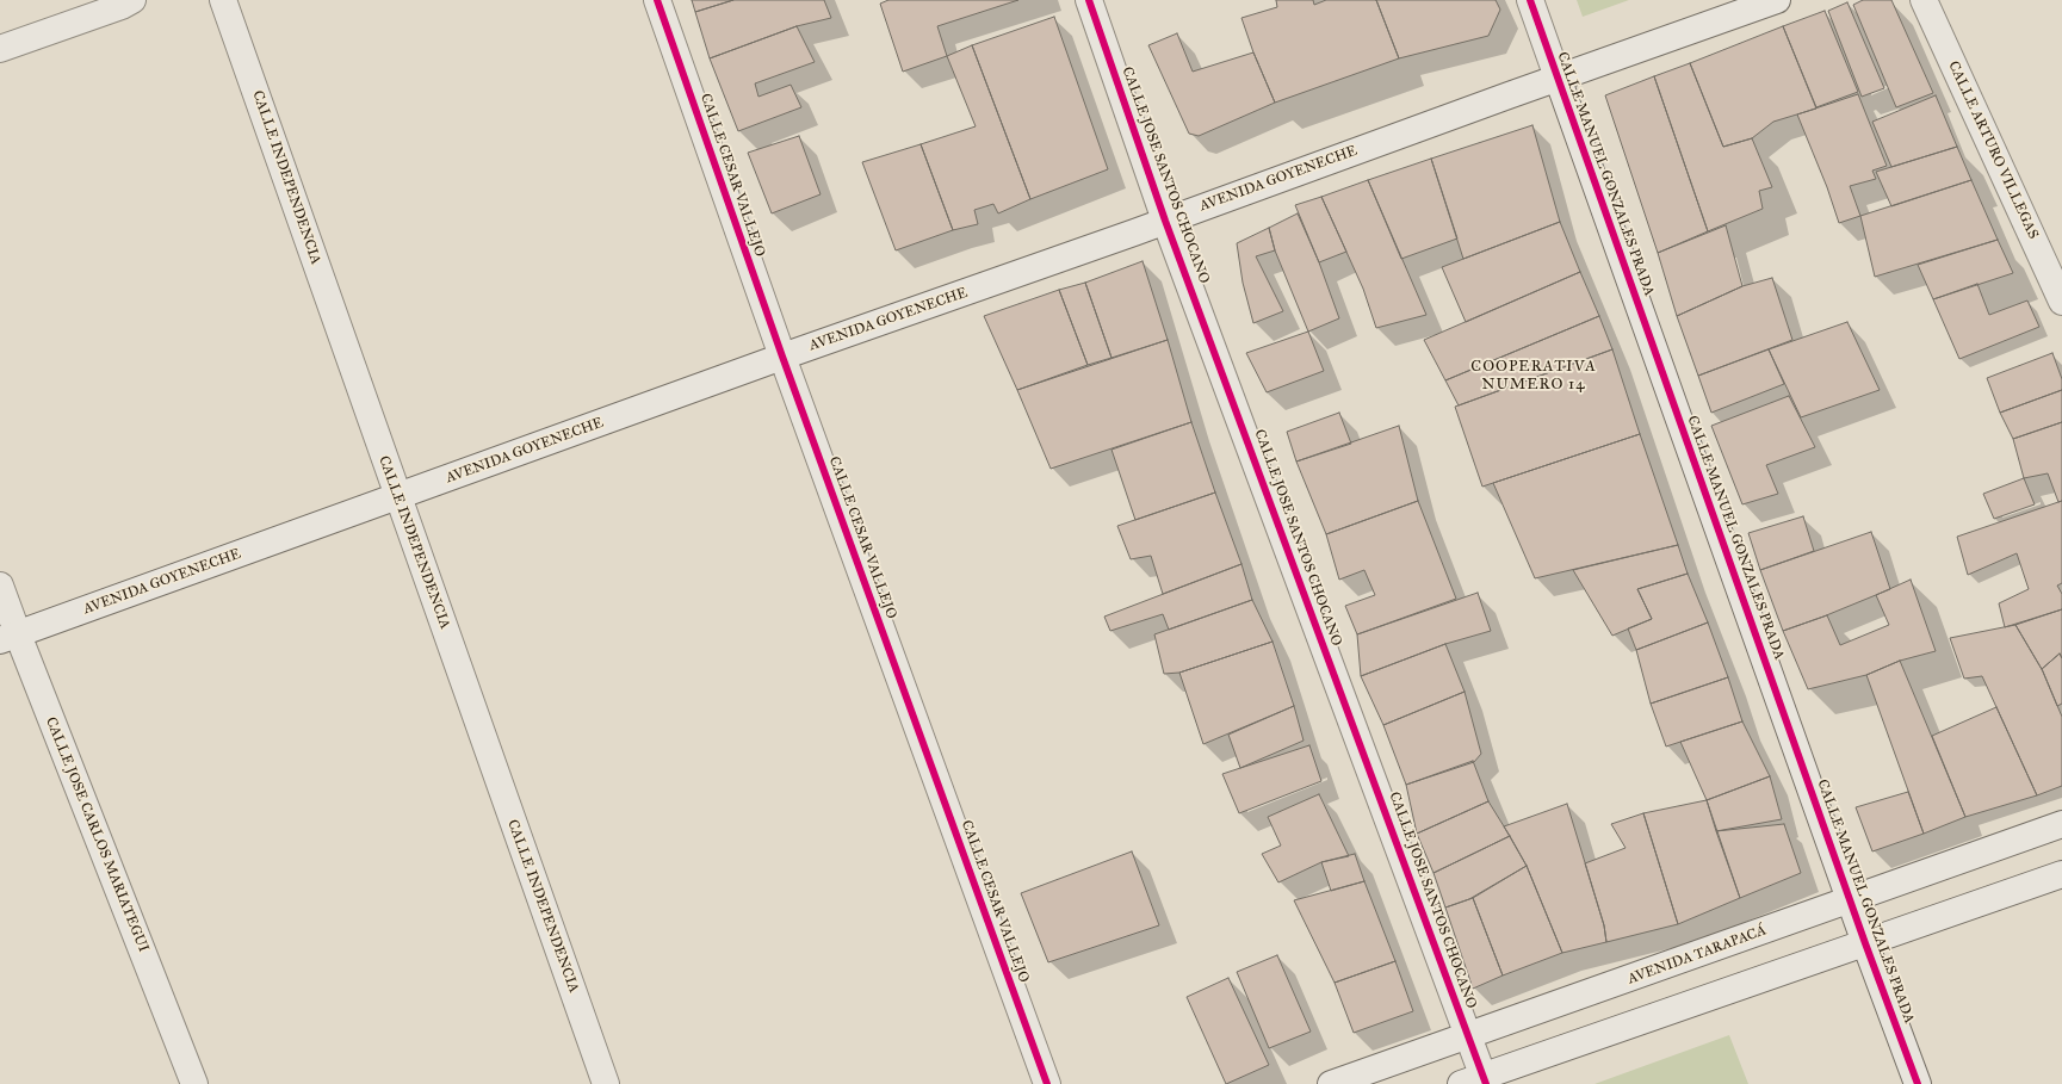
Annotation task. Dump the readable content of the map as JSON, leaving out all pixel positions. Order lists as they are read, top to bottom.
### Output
{
  "streets": {
    "street": [
      "CALLE ARTURO VILLEGAS",
      "CALLE MANUEL GONZALES PRADA",
      "CALLE CESAR VALLEJO",
      "CALLE JOSE SANTOS CHOCANO",
      "CALLE INDEPENDENCIA",
      "AVENIDA GOYENECHE",
      "CALLE JOSE CARLOS MARIATEGUI",
      "AVENIDA TARAPACÁ"
    ]
  },
  "crossings": [
    ["CALLE MANUEL GONZALES PRADA", "AVENIDA GOYENECHE"],
    ["CALLE MANUEL GONZALES PRADA", "AVENIDA TARAPACÁ"],
    ["CALLE CESAR VALLEJO", "AVENIDA GOYENECHE"],
    ["CALLE JOSE SANTOS CHOCANO", "AVENIDA GOYENECHE"],
    ["CALLE JOSE SANTOS CHOCANO", "AVENIDA TARAPACÁ"],
    ["CALLE INDEPENDENCIA", "AVENIDA GOYENECHE"],
    ["AVENIDA GOYENECHE", "CALLE JOSE CARLOS MARIATEGUI"]
  ],
  "districts": ["COOPERATIVA NUMERO 14"]
}
